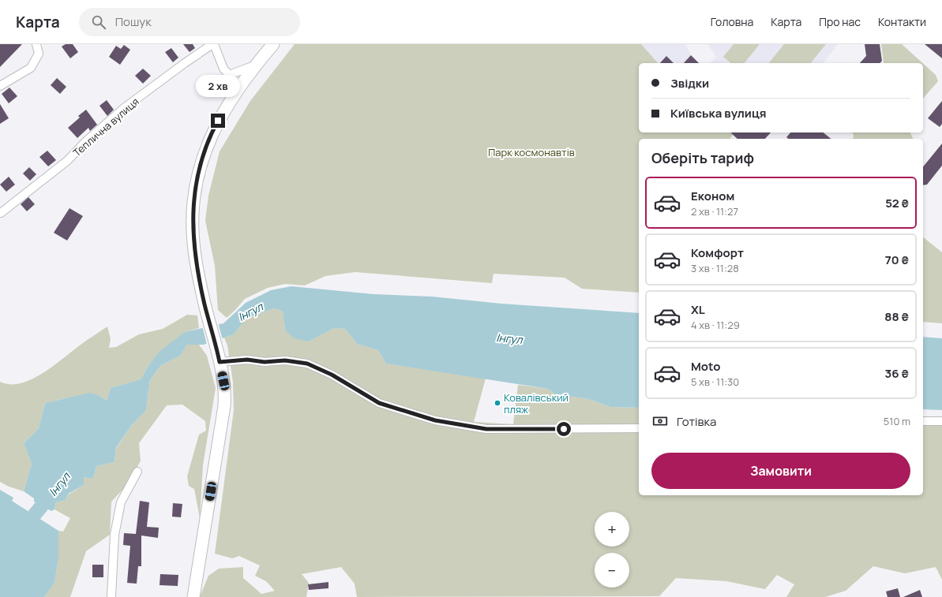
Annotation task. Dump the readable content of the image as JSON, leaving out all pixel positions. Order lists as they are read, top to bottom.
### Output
{
  "streets": {
    "street": ["Теплична вулиця"]
  },
  "water": ["Інгул"],
  "parks": ["Парк космонавтів"],
  "places": ["Ковалівський пляж"],
  "page": {
    "header": "Карта",
    "search": "Пошук",
    "nav": [
      "Головна",
      "Карта",
      "Про нас",
      "Контакти"
    ],
    "banner": ["Звідки", "Київська вулиця"],
    "bubble": "2 хв",
    "heading": "Оберіть тариф",
    "list": [
      {
        "name": "Економ",
        "note": "2 хв · 11:27",
        "value": "52 ₴"
      },
      {
        "name": "Комфорт",
        "note": "3 хв · 11:28",
        "value": "70 ₴"
      },
      {
        "name": "XL",
        "note": "4 хв · 11:29",
        "value": "88 ₴"
      },
      {
        "name": "Moto",
        "note": "5 хв · 11:30",
        "value": "36 ₴"
      }
    ],
    "pay": ["Готівка", "510 m"],
    "buttons": "Замовити",
    "map_buttons": ["+", "−"]
  }
}
